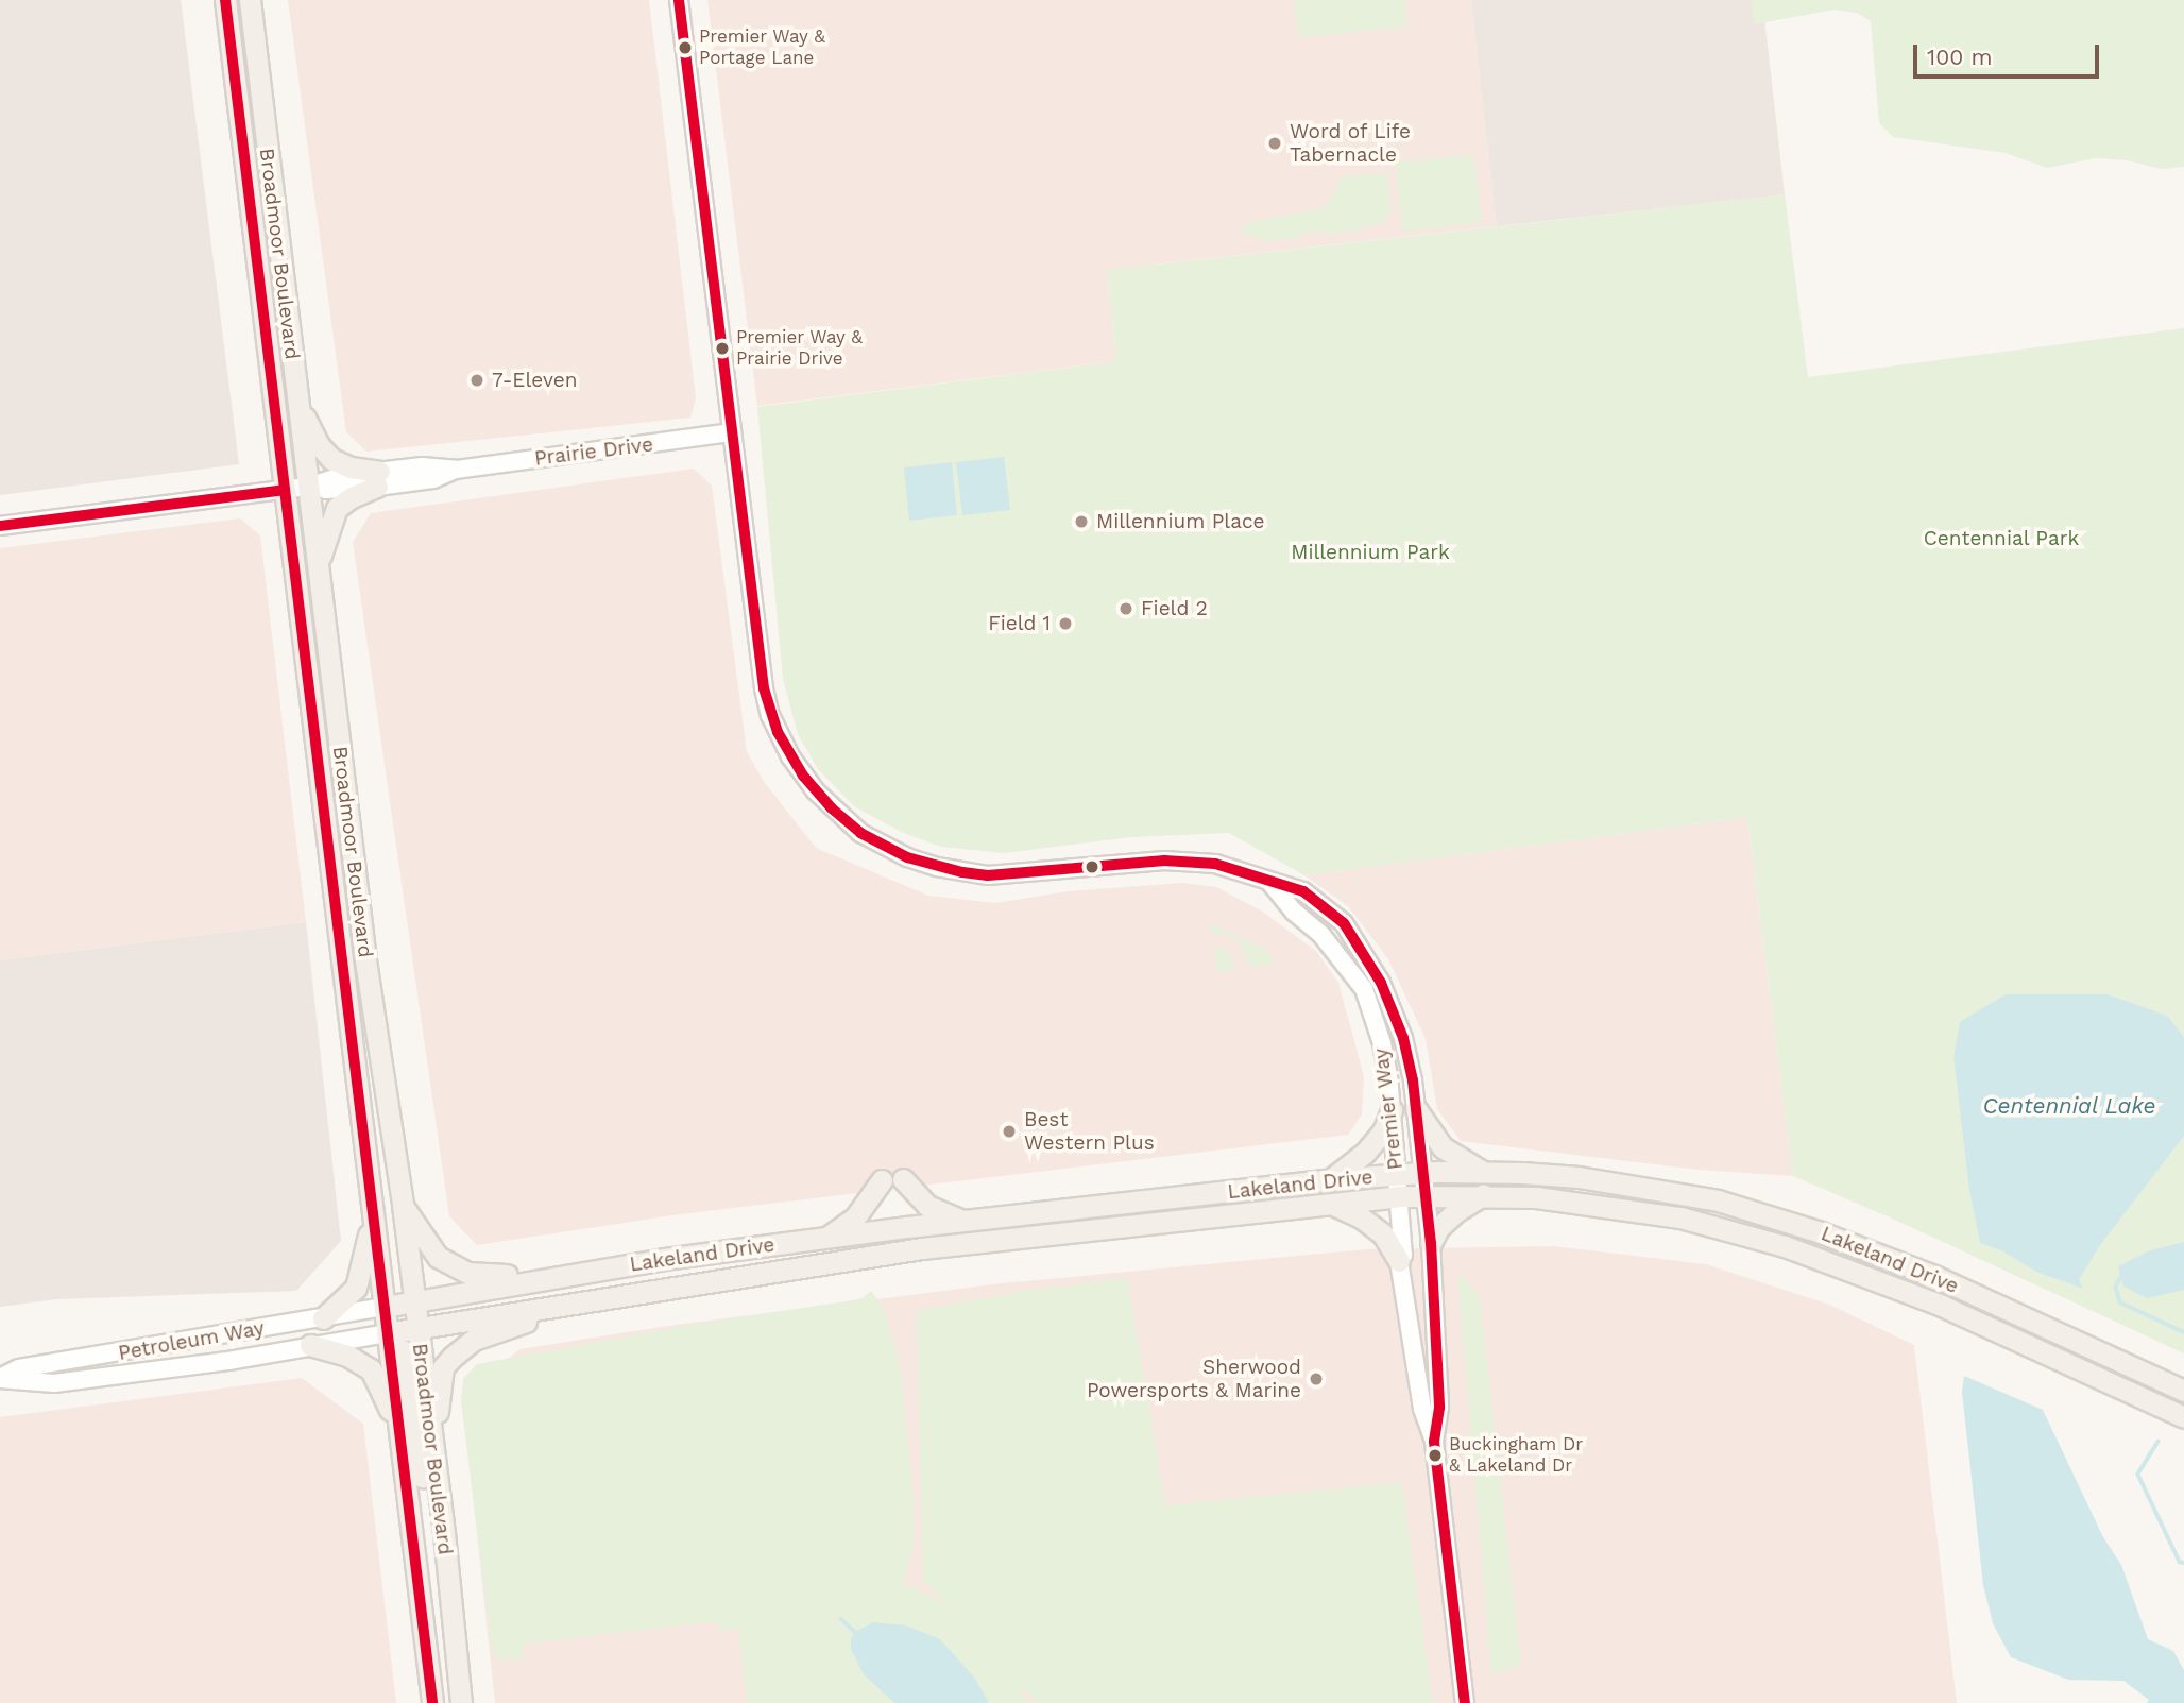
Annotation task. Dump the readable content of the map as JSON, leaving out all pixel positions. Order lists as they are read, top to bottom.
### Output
{
  "streets": {
    "main road": ["Broadmoor Boulevard", "Lakeland Drive"],
    "street": ["Prairie Drive", "Premier Way", "Petroleum Way"]
  },
  "crossings": [
    ["Broadmoor Boulevard", "Prairie Drive"],
    ["Broadmoor Boulevard", "Lakeland Drive"],
    ["Broadmoor Boulevard", "Petroleum Way"],
    ["Prairie Drive", "Premier Way"],
    ["Premier Way", "Lakeland Drive"],
    ["Lakeland Drive", "Petroleum Way"]
  ],
  "water": ["Centennial Lake"],
  "parks": ["Centennial Park", "Millennium Park"],
  "places": [
    "Premier Way & Portage Lane",
    "Word of Life Tabernacle",
    "Premier Way & Prairie Drive",
    "7-Eleven",
    "Millennium Place",
    "Field 2",
    "Field 1",
    "Best Western Plus",
    "Sherwood Powersports & Marine",
    "Buckingham Dr & Lakeland Dr"
  ],
  "scale_bar": "100 m"
}
